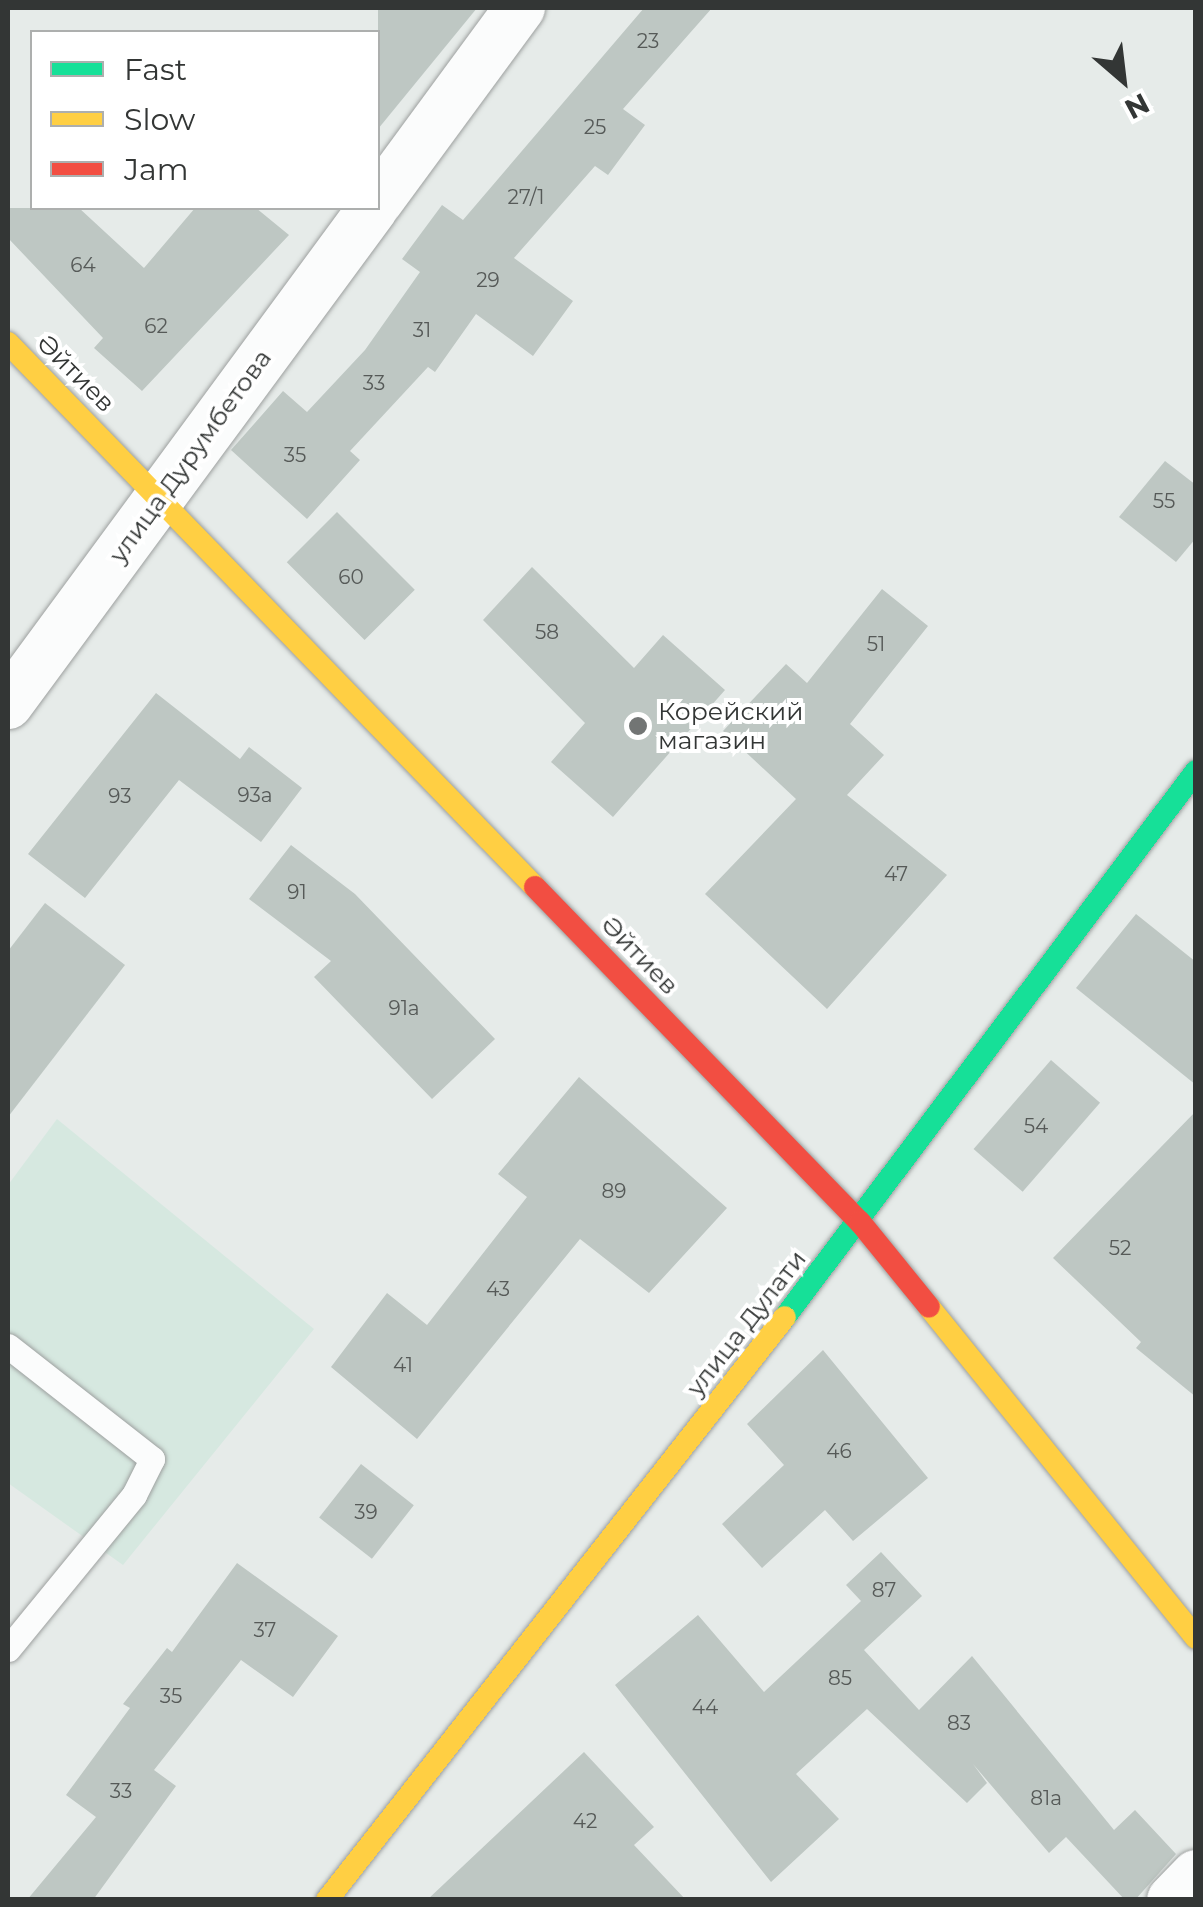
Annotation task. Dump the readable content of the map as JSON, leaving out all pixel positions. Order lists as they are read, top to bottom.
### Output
{
  "streets": {
    "street": ["Әйтиев", "улица Дурумбетова", "улица Дулати"]
  },
  "crossings": [
    ["Әйтиев", "улица Дурумбетова"],
    ["Әйтиев", "улица Дулати"]
  ],
  "places": ["Корейский магазин"],
  "house_numbers": [
    "23",
    "25",
    "27/1",
    "64",
    "29",
    "62",
    "31",
    "33",
    "35",
    "55",
    "60",
    "58",
    "51",
    "93а",
    "93",
    "47",
    "91",
    "91а",
    "54",
    "89",
    "52",
    "43",
    "41",
    "46",
    "39",
    "87",
    "37",
    "85",
    "35",
    "44",
    "83",
    "33",
    "81а",
    "42"
  ],
  "legend": ["Fast", "Slow", "Jam"],
  "north": "bottom right"
}
